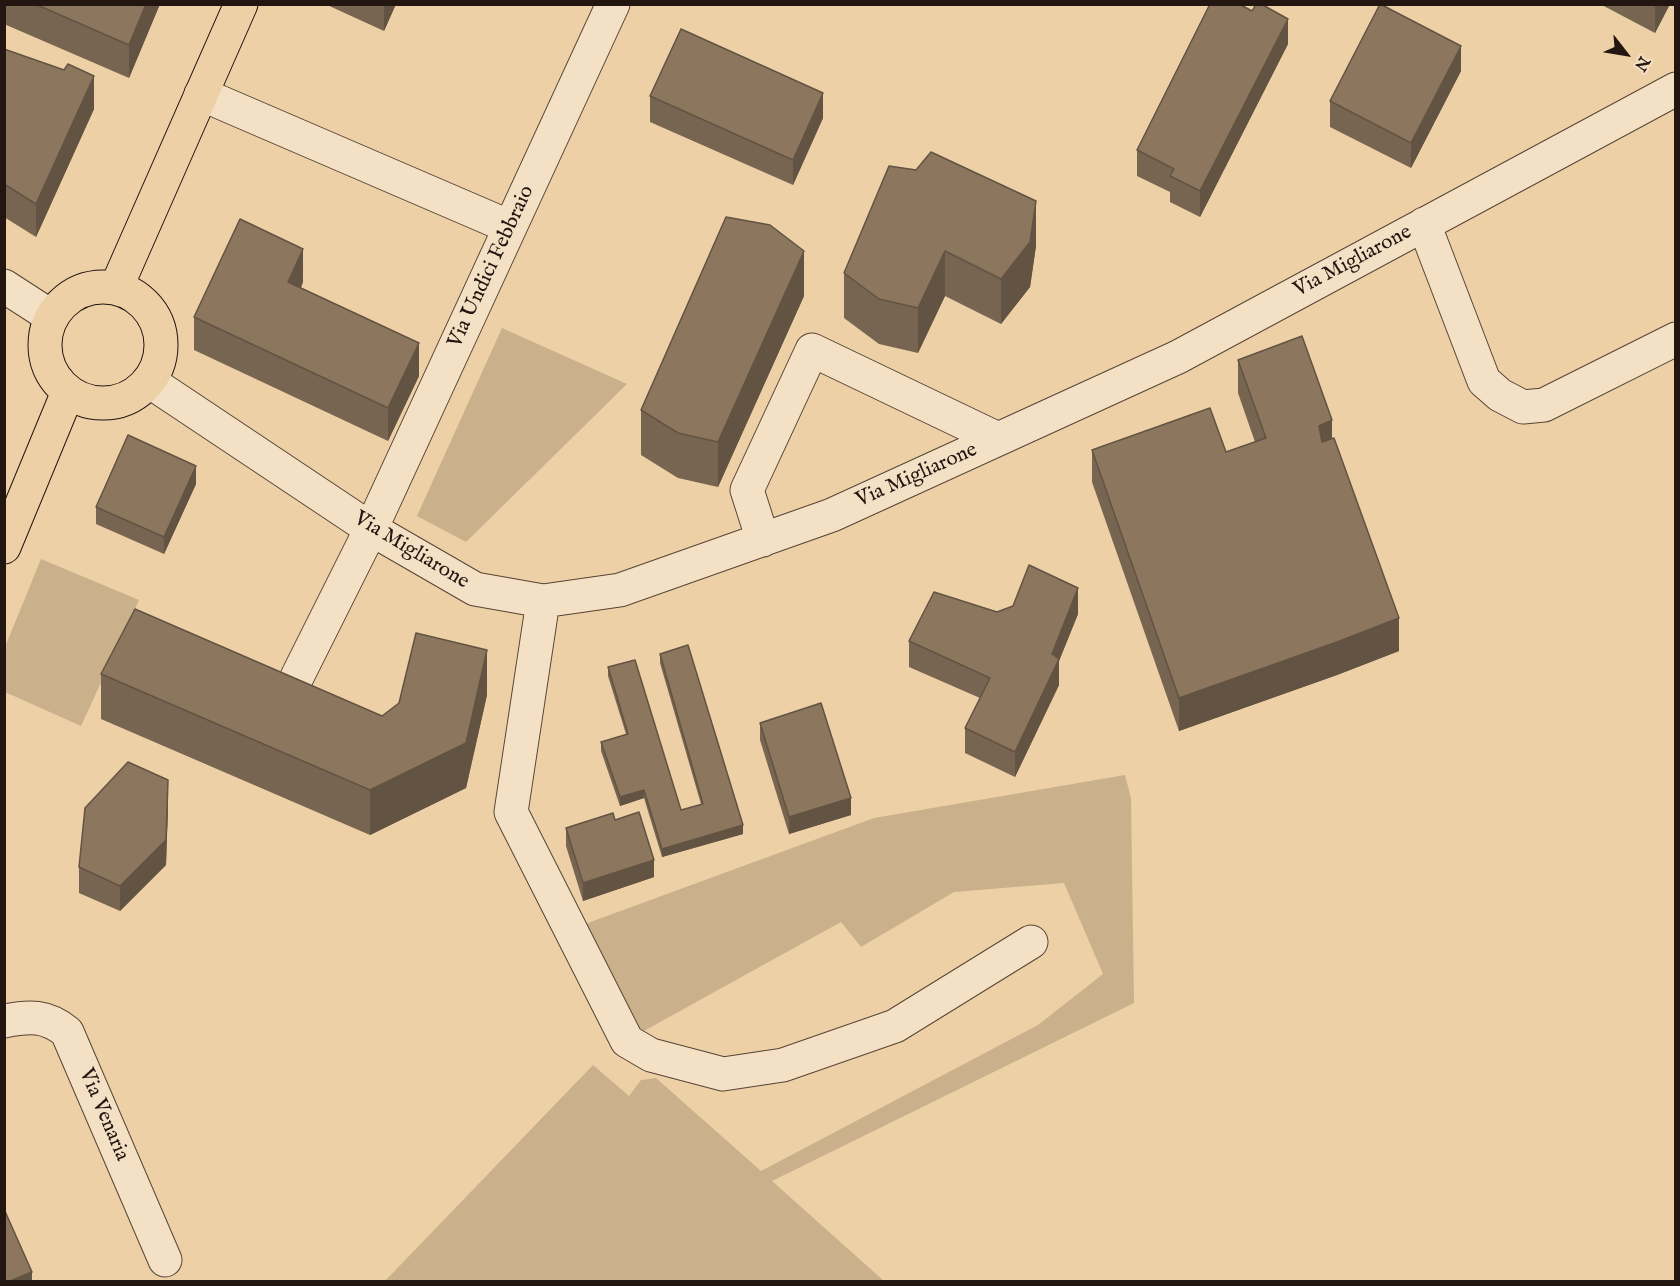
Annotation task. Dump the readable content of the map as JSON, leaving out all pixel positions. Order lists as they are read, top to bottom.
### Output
{
  "streets": {
    "street": ["Via Migliarone", "Via Undici Febbraio", "Via Venaria"]
  },
  "crossings": [
    ["Via Migliarone", "Via Undici Febbraio"]
  ],
  "north": "bottom right"
}
